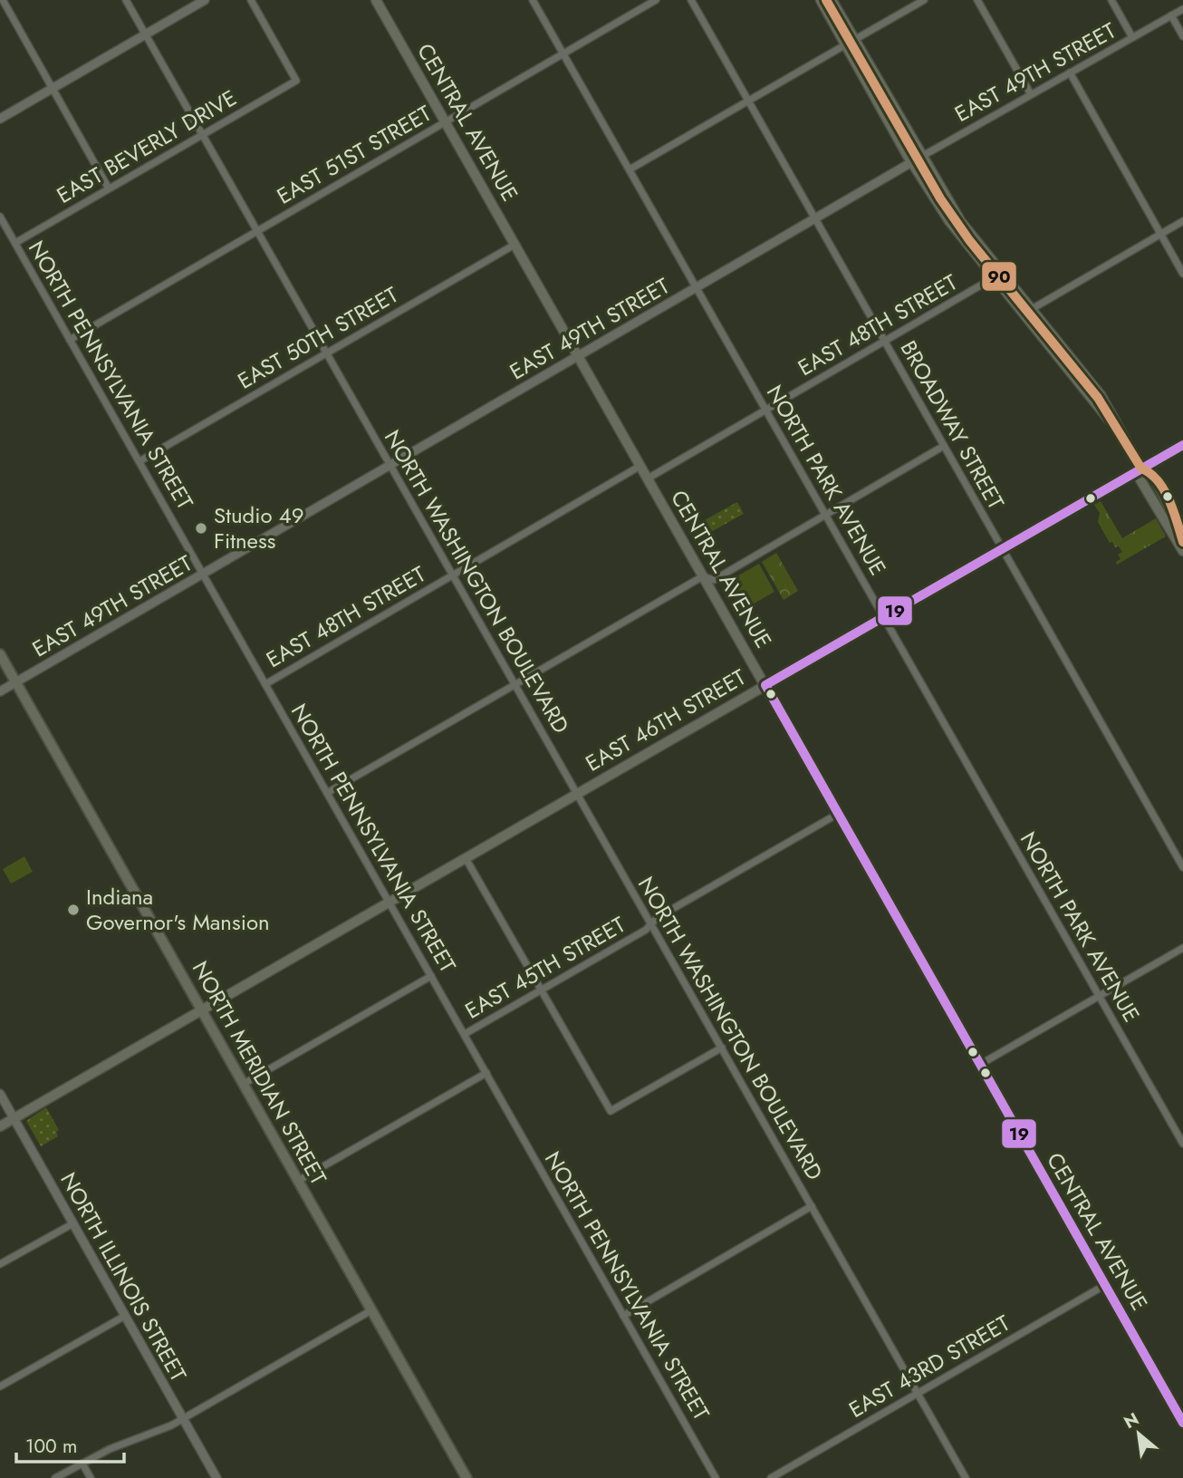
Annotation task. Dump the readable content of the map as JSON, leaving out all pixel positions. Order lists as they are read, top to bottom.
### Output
{
  "streets": {
    "main road": ["CENTRAL AVENUE", "EAST 46TH STREET", "NORTH MERIDIAN STREET"],
    "street": [
      "EAST 49TH STREET",
      "EAST BEVERLY DRIVE",
      "EAST 51ST STREET",
      "EAST 48TH STREET",
      "EAST 50TH STREET",
      "NORTH PENNSYLVANIA STREET",
      "BROADWAY STREET",
      "NORTH PARK AVENUE",
      "NORTH WASHINGTON BOULEVARD",
      "EAST 45TH STREET",
      "NORTH ILLINOIS STREET",
      "EAST 43RD STREET"
    ]
  },
  "crossings": [
    ["EAST 49TH STREET", "CENTRAL AVENUE"],
    ["EAST 49TH STREET", "NORTH PENNSYLVANIA STREET"],
    ["EAST 49TH STREET", "BROADWAY STREET"],
    ["EAST 49TH STREET", "NORTH PARK AVENUE"],
    ["EAST 49TH STREET", "NORTH WASHINGTON BOULEVARD"],
    ["EAST 49TH STREET", "NORTH MERIDIAN STREET"],
    ["CENTRAL AVENUE", "EAST 51ST STREET"],
    ["CENTRAL AVENUE", "EAST 48TH STREET"],
    ["CENTRAL AVENUE", "EAST 50TH STREET"],
    ["CENTRAL AVENUE", "EAST 46TH STREET"],
    ["CENTRAL AVENUE", "EAST 45TH STREET"],
    ["CENTRAL AVENUE", "EAST 43RD STREET"],
    ["EAST BEVERLY DRIVE", "NORTH PENNSYLVANIA STREET"],
    ["EAST BEVERLY DRIVE", "NORTH WASHINGTON BOULEVARD"],
    ["EAST 51ST STREET", "NORTH PENNSYLVANIA STREET"],
    ["EAST 51ST STREET", "NORTH PARK AVENUE"],
    ["EAST 51ST STREET", "NORTH WASHINGTON BOULEVARD"],
    ["EAST 48TH STREET", "NORTH PENNSYLVANIA STREET"],
    ["EAST 48TH STREET", "BROADWAY STREET"],
    ["EAST 48TH STREET", "NORTH PARK AVENUE"],
    ["EAST 48TH STREET", "NORTH WASHINGTON BOULEVARD"],
    ["EAST 50TH STREET", "NORTH PENNSYLVANIA STREET"],
    ["EAST 50TH STREET", "NORTH WASHINGTON BOULEVARD"],
    ["NORTH PENNSYLVANIA STREET", "EAST 46TH STREET"],
    ["NORTH PENNSYLVANIA STREET", "EAST 45TH STREET"],
    ["BROADWAY STREET", "EAST 46TH STREET"],
    ["NORTH PARK AVENUE", "EAST 46TH STREET"],
    ["NORTH WASHINGTON BOULEVARD", "EAST 46TH STREET"],
    ["NORTH WASHINGTON BOULEVARD", "EAST 45TH STREET"],
    ["NORTH WASHINGTON BOULEVARD", "EAST 43RD STREET"],
    ["EAST 46TH STREET", "NORTH MERIDIAN STREET"],
    ["EAST 46TH STREET", "NORTH ILLINOIS STREET"]
  ],
  "places": ["Studio 49 Fitness", "Indiana Governor's Mansion"],
  "lines": ["transit line 90", "transit line 19"],
  "scale_bar": "100 m",
  "north": "top left"
}
